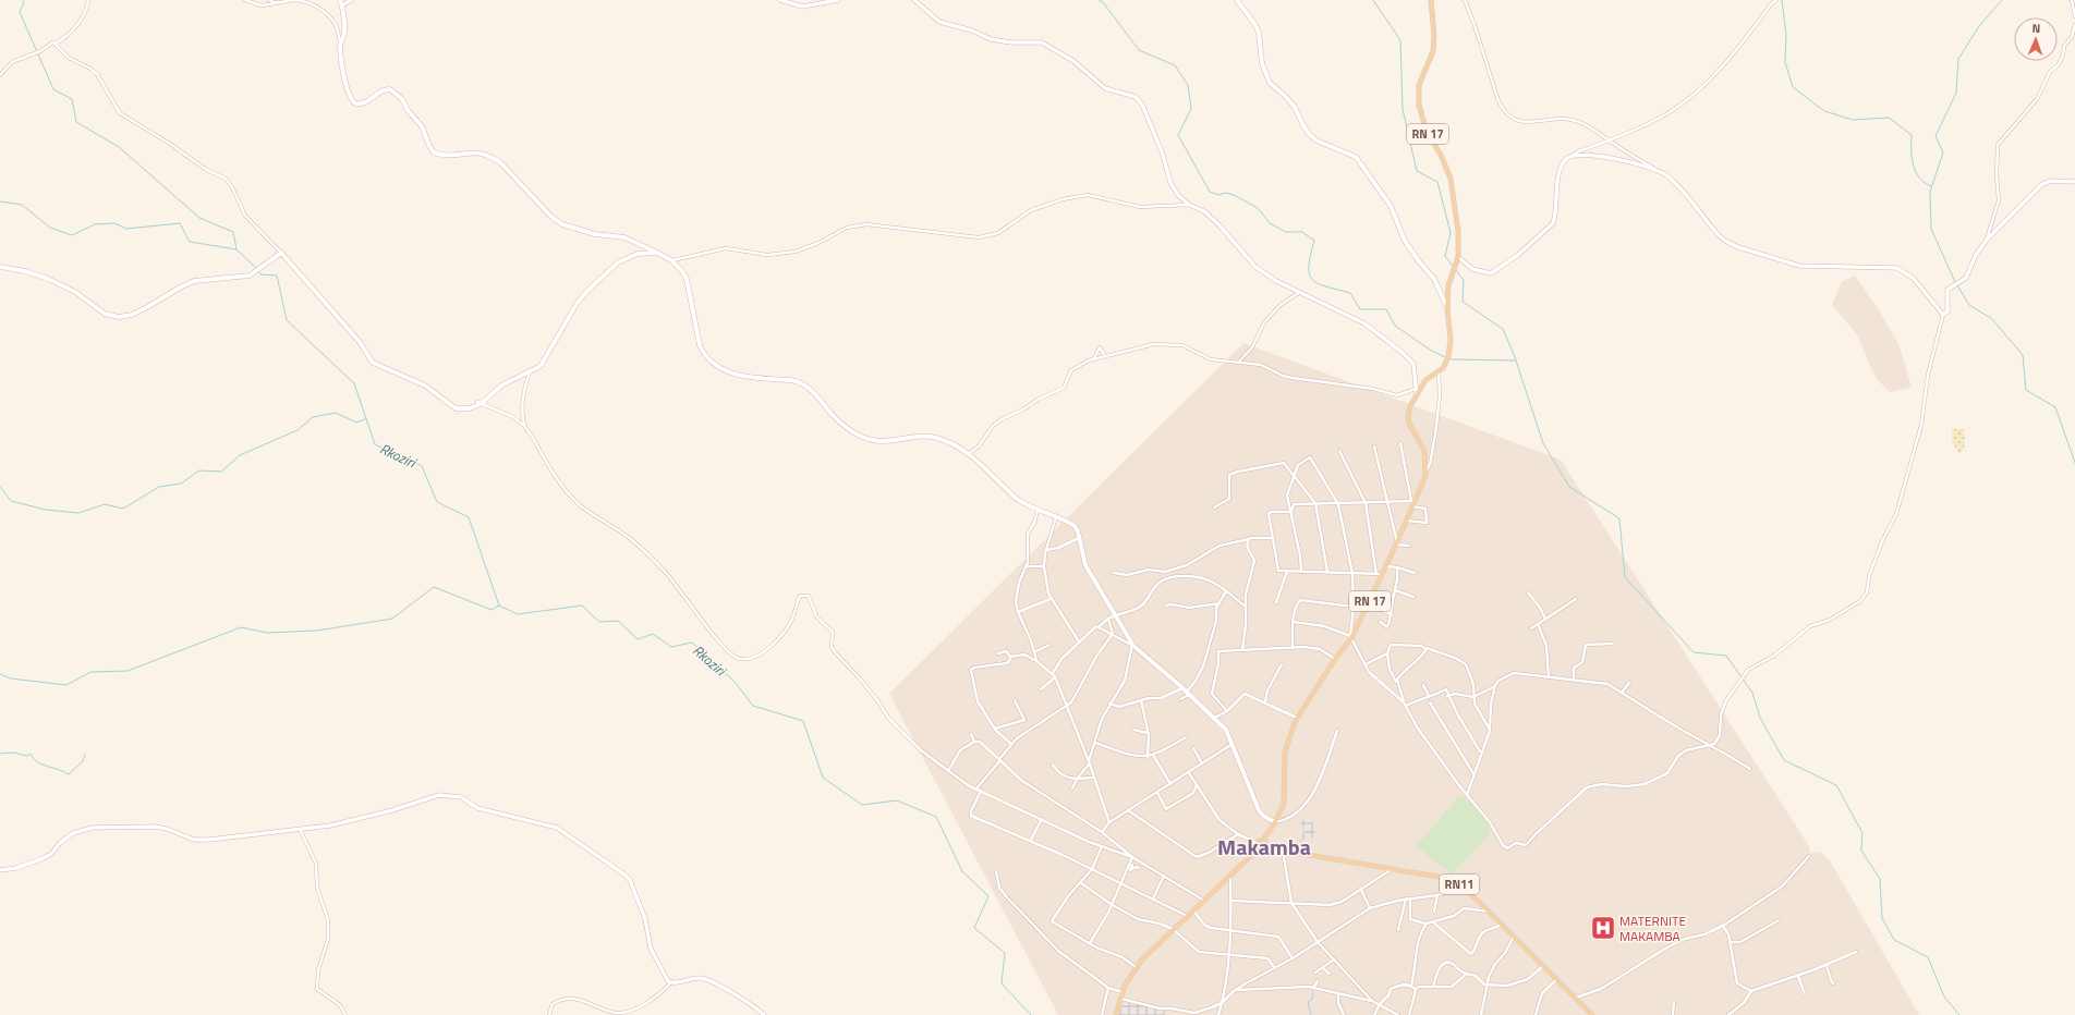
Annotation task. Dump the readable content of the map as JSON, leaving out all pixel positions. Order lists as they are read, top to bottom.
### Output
{
  "streets": {
    "main road": ["RN 17", "RN11"]
  },
  "crossings": [
    ["RN 17", "RN11"]
  ],
  "districts": ["Makamba"],
  "water": ["Rkoziri"],
  "places": {
    "hospital": ["MATERNITE MAKAMBA"]
  },
  "north": "top"
}
